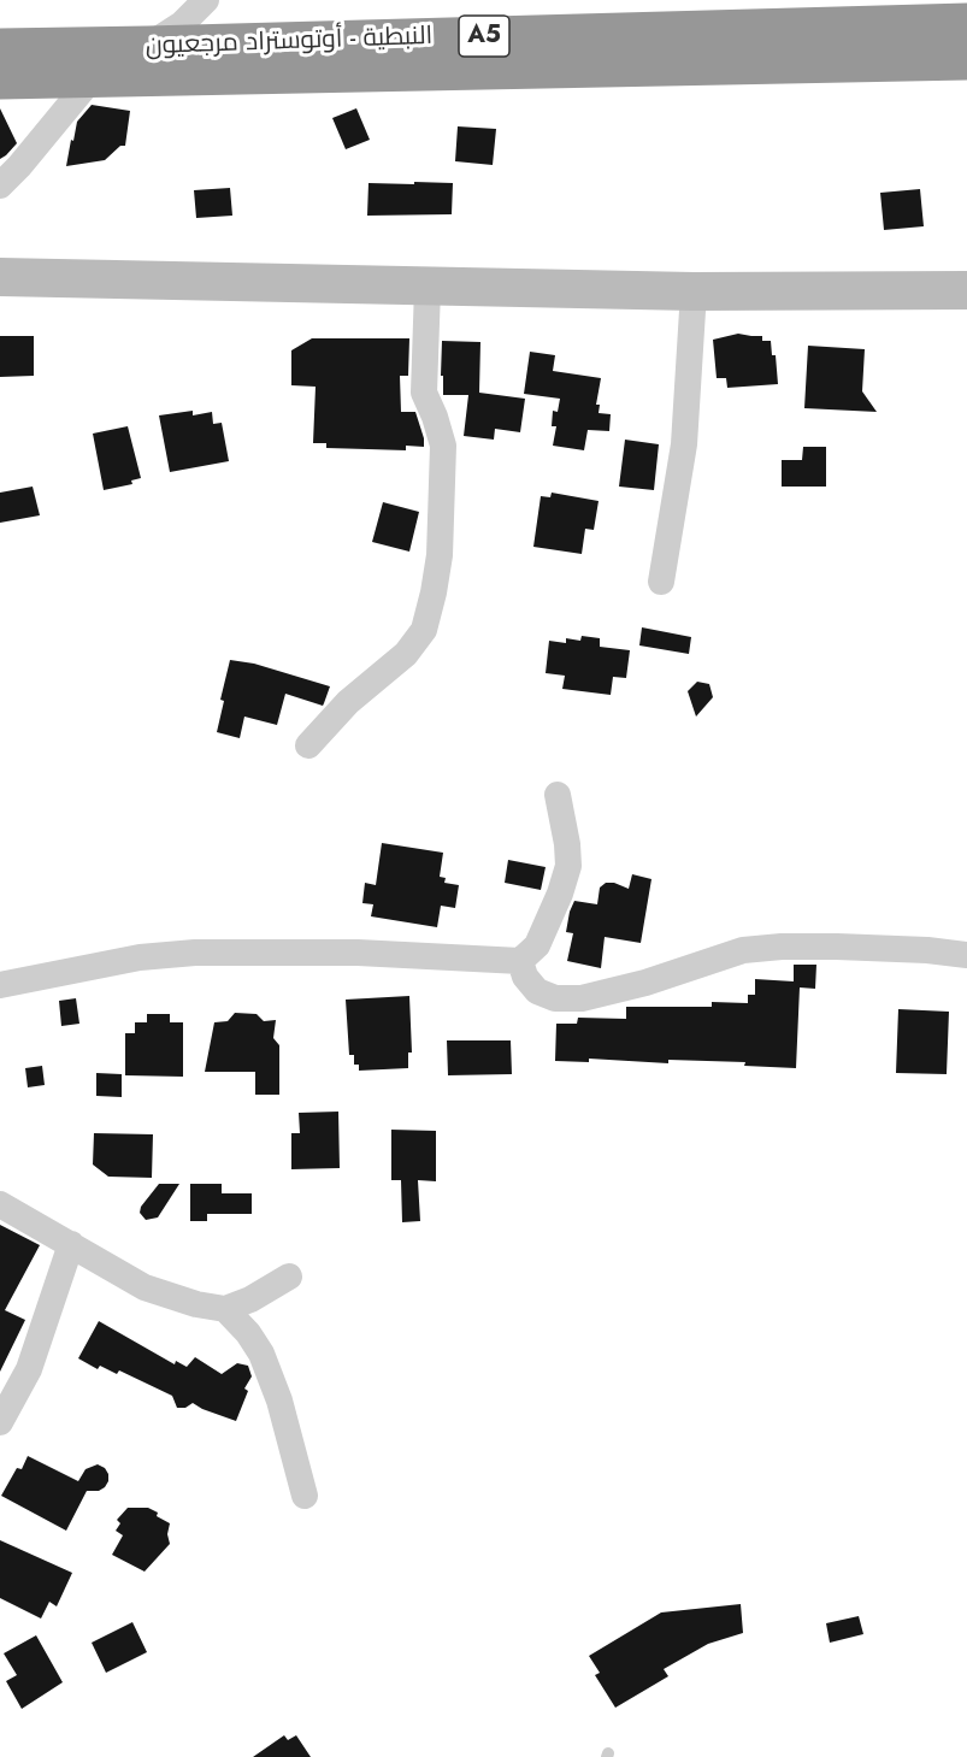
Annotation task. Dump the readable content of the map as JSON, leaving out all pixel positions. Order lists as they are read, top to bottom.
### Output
{
  "streets": {
    "highway": ["A5", "النبطية - أوتوستراد مرجعيون"]
  }
}
